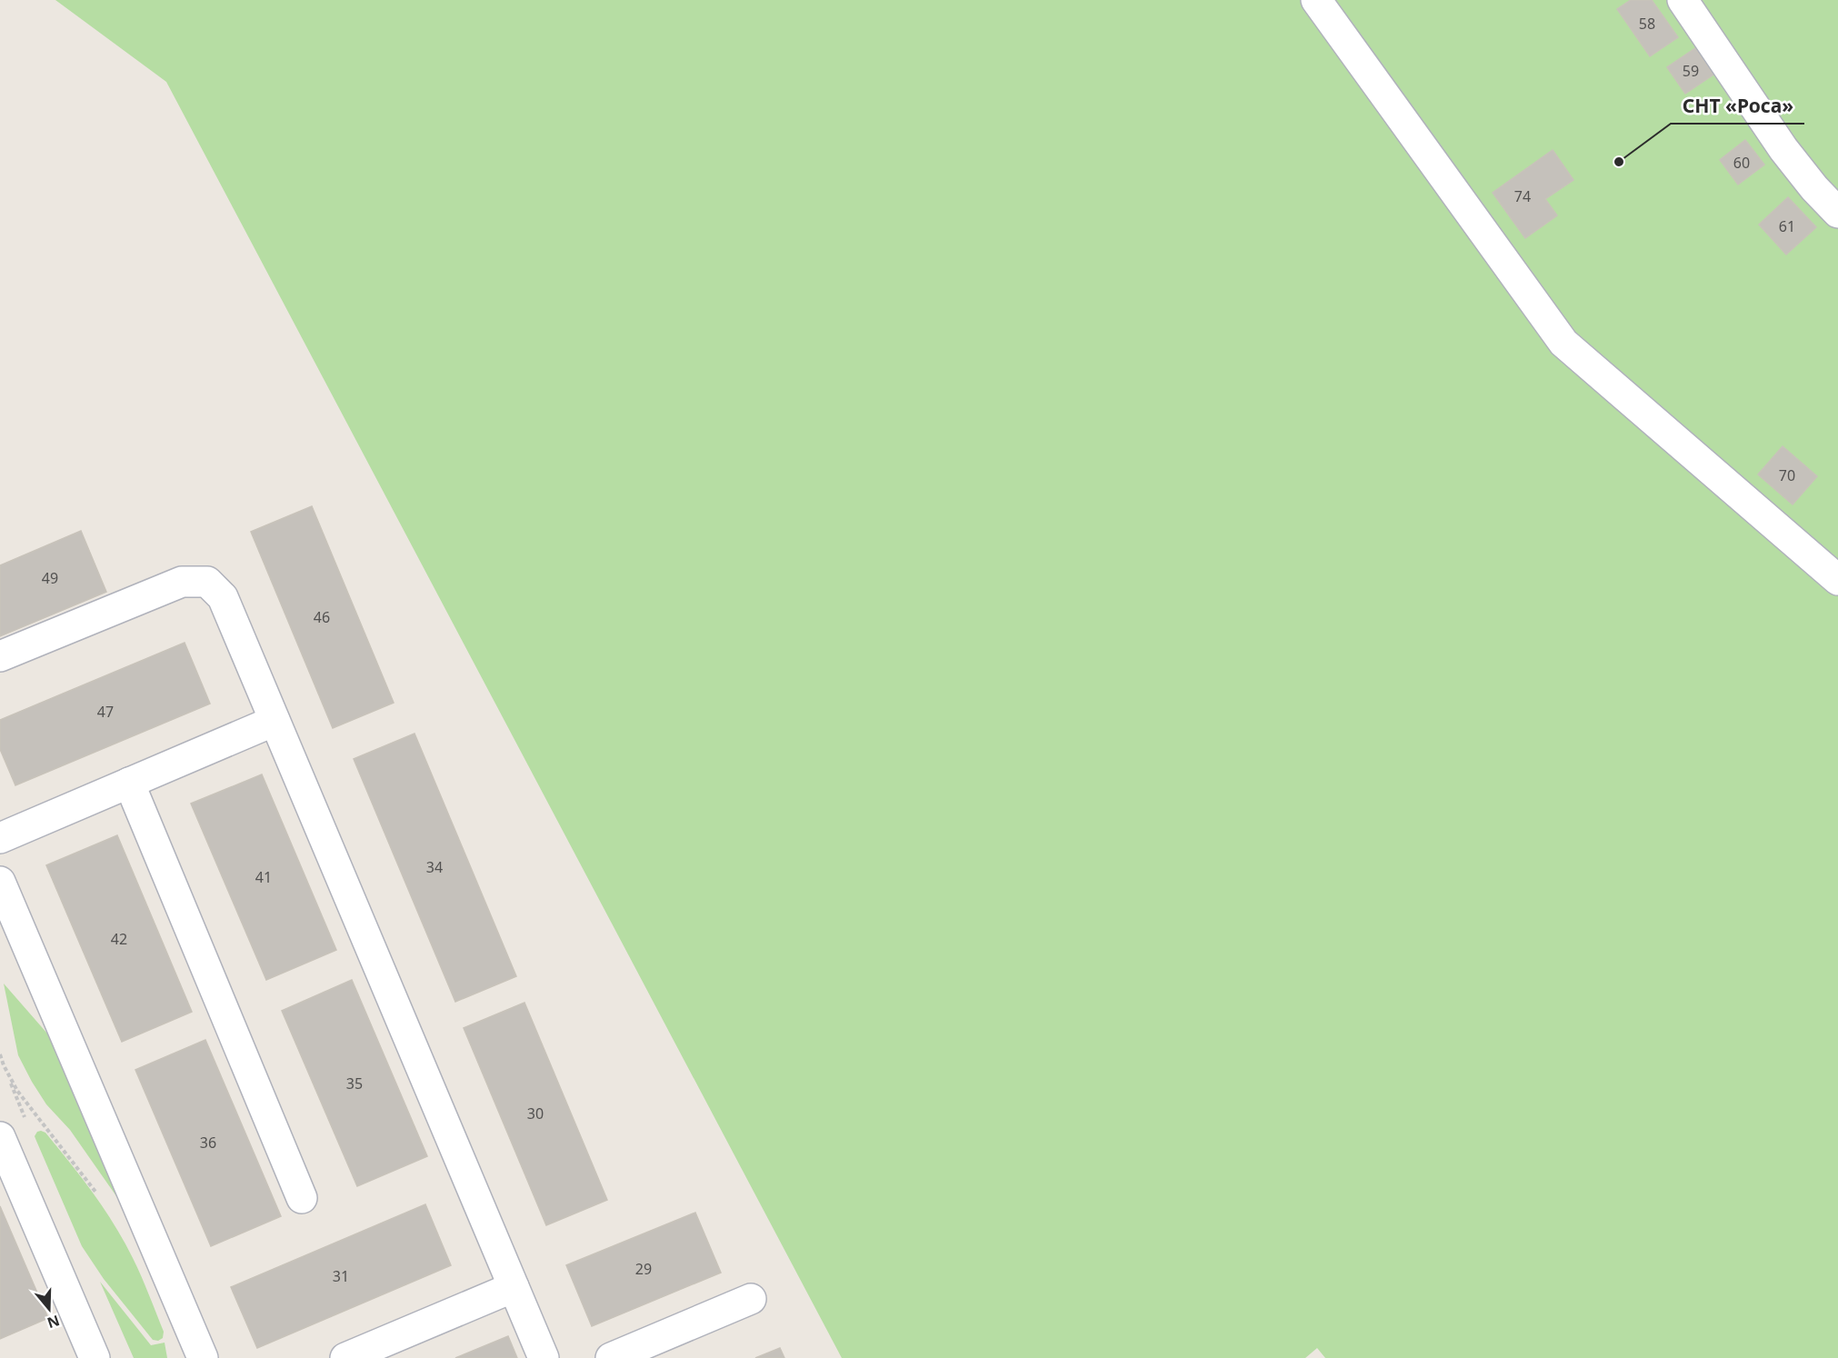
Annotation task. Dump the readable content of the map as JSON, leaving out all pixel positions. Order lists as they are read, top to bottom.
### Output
{
  "places": ["СНТ «Роса»"],
  "house_numbers": [
    "58",
    "59",
    "60",
    "74",
    "61",
    "70",
    "49",
    "46",
    "47",
    "34",
    "41",
    "42",
    "35",
    "30",
    "36",
    "29",
    "31"
  ],
  "north": "bottom"
}
